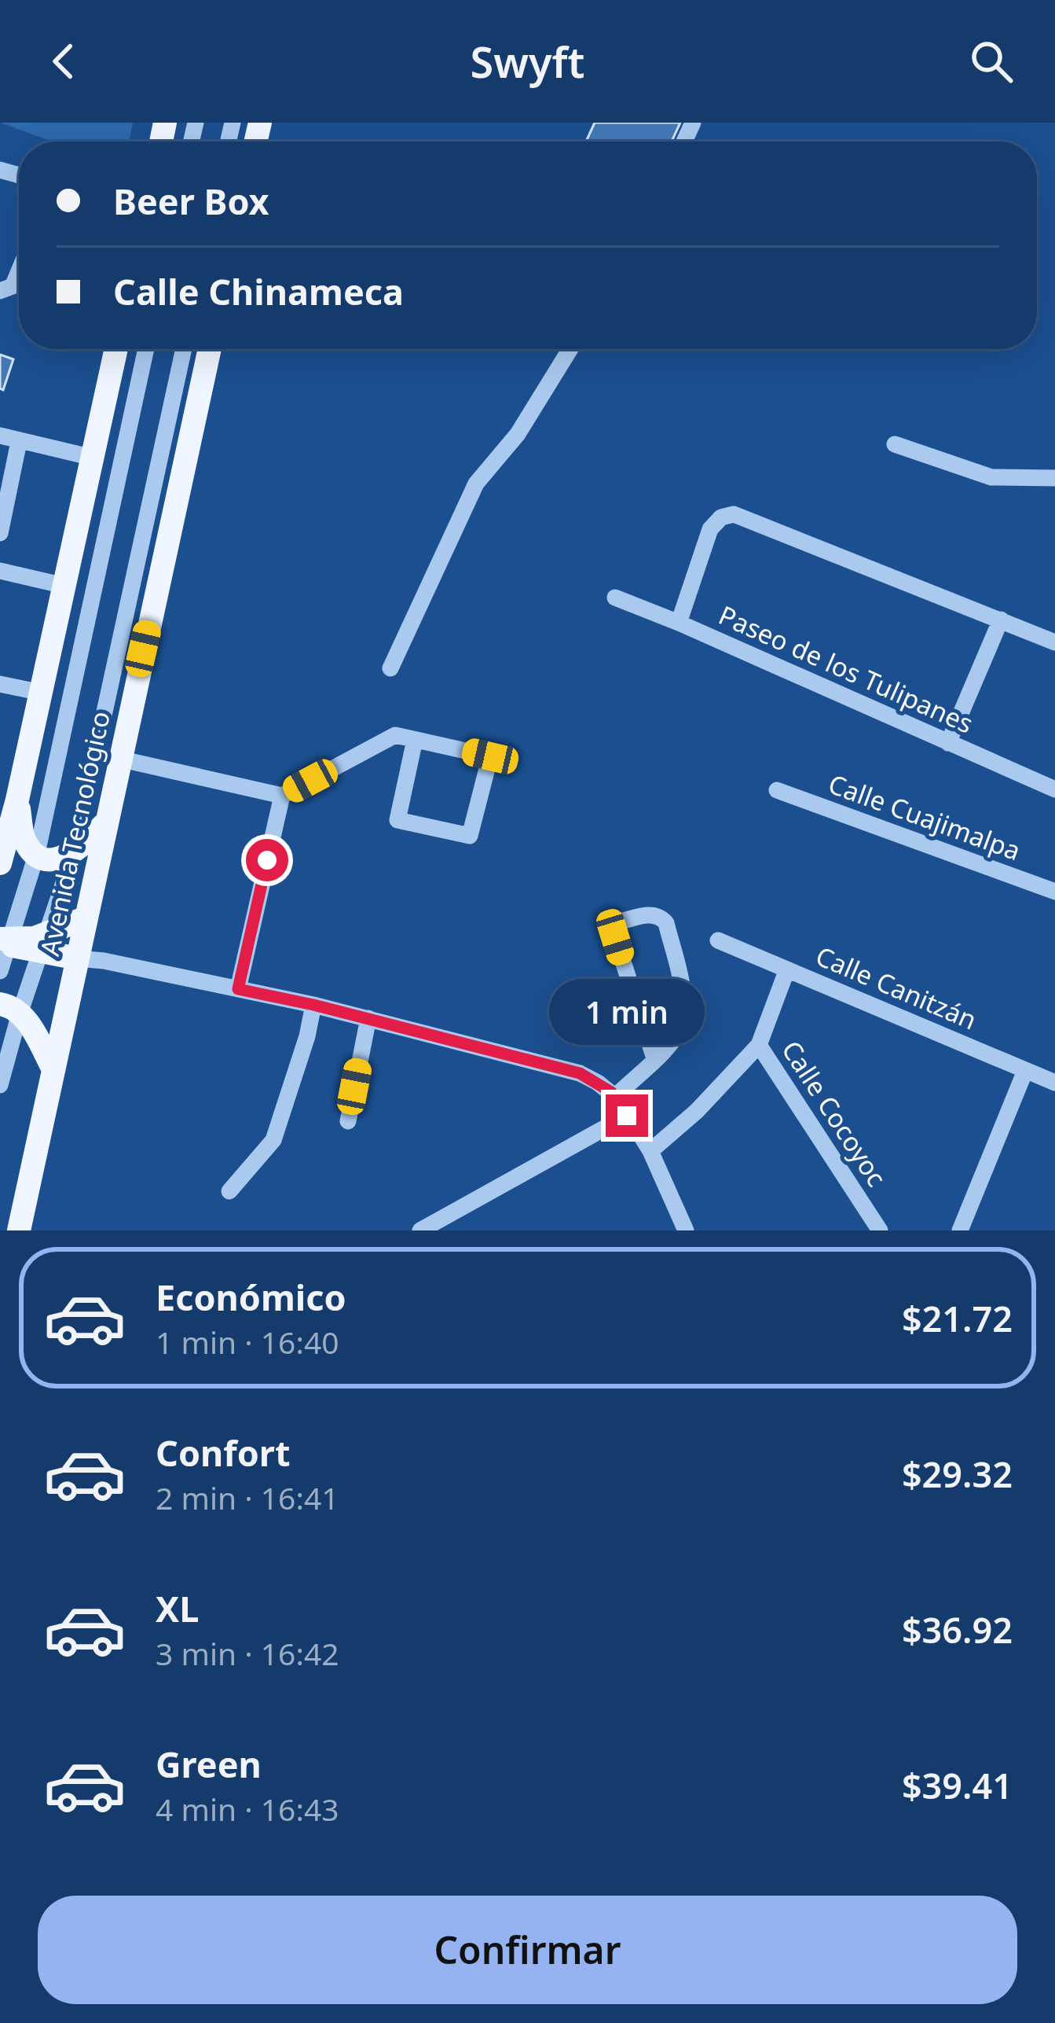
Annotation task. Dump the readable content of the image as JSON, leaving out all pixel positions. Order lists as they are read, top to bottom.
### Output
{
  "streets": {
    "main road": ["Avenida Tecnológico"],
    "street": [
      "Paseo de los Tulipanes",
      "Calle Cuajimalpa",
      "Calle Canitzán",
      "Calle Cocoyoc"
    ]
  },
  "crossings": [
    ["Calle Canitzán", "Calle Cocoyoc"]
  ],
  "page": {
    "header": "Swyft",
    "banner": ["Beer Box", "Calle Chinameca"],
    "bubble": "1 min",
    "list": [
      {
        "name": "Económico",
        "note": "1 min · 16:40",
        "value": "$21.72"
      },
      {
        "name": "Confort",
        "note": "2 min · 16:41",
        "value": "$29.32"
      },
      {
        "name": "XL",
        "note": "3 min · 16:42",
        "value": "$36.92"
      },
      {
        "name": "Green",
        "note": "4 min · 16:43",
        "value": "$39.41"
      }
    ],
    "buttons": "Confirmar"
  }
}
